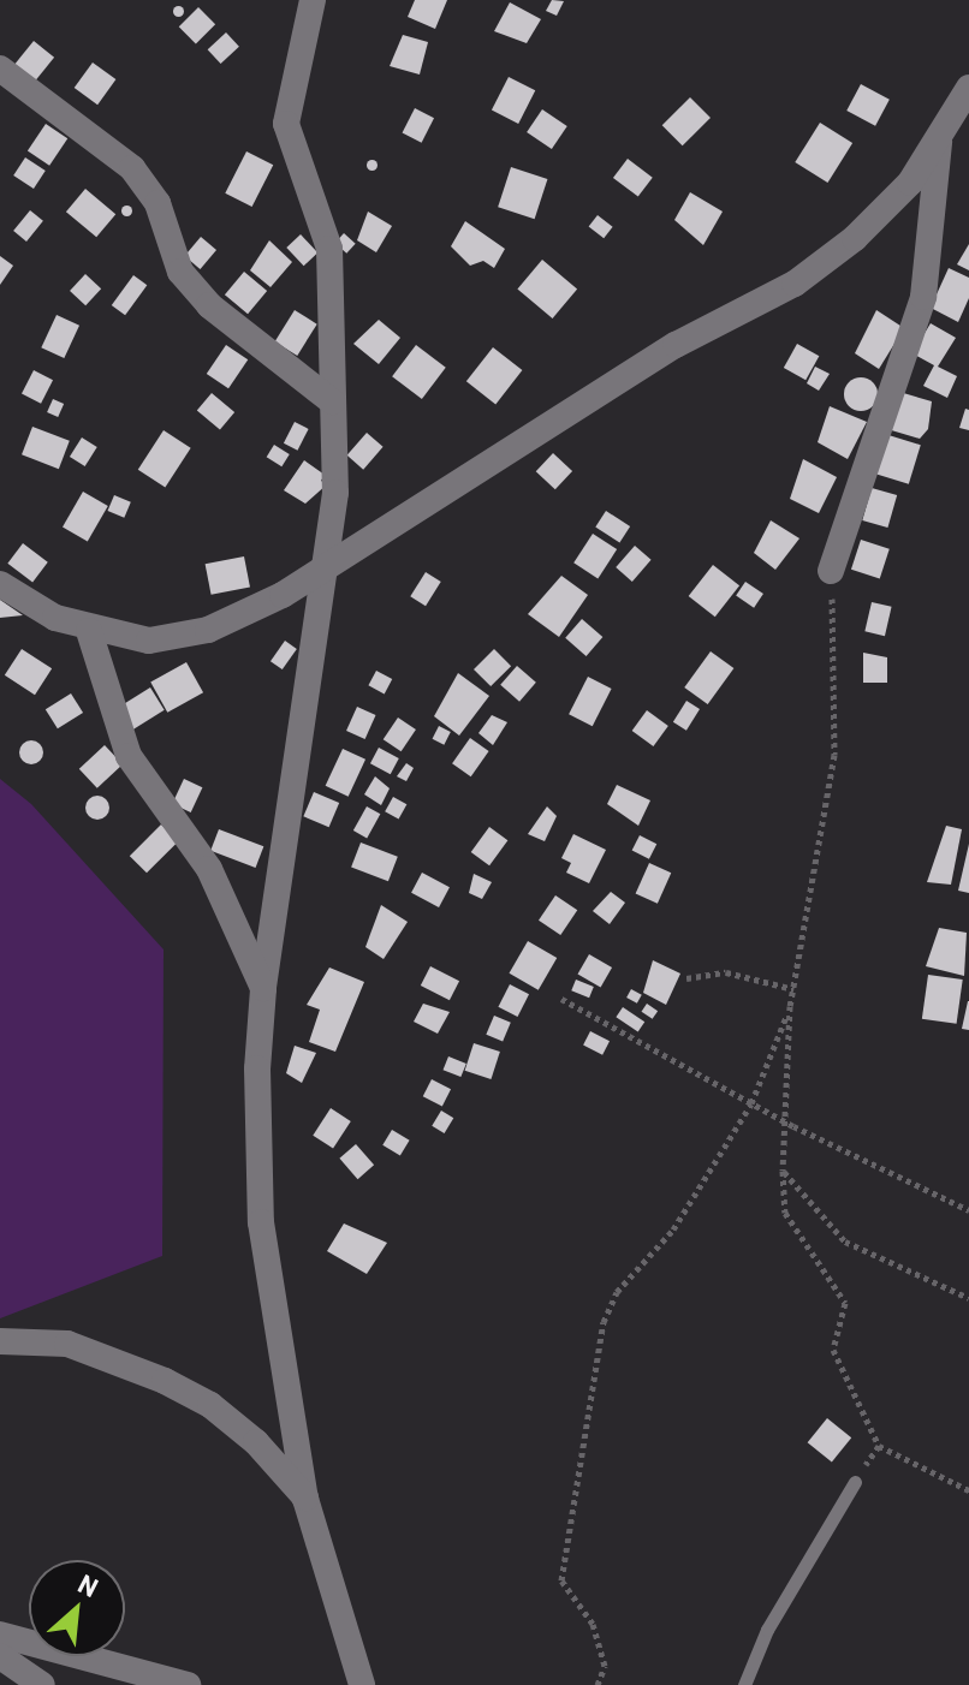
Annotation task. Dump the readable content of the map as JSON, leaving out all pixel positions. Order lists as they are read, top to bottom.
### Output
{
  "north": "top right"
}
